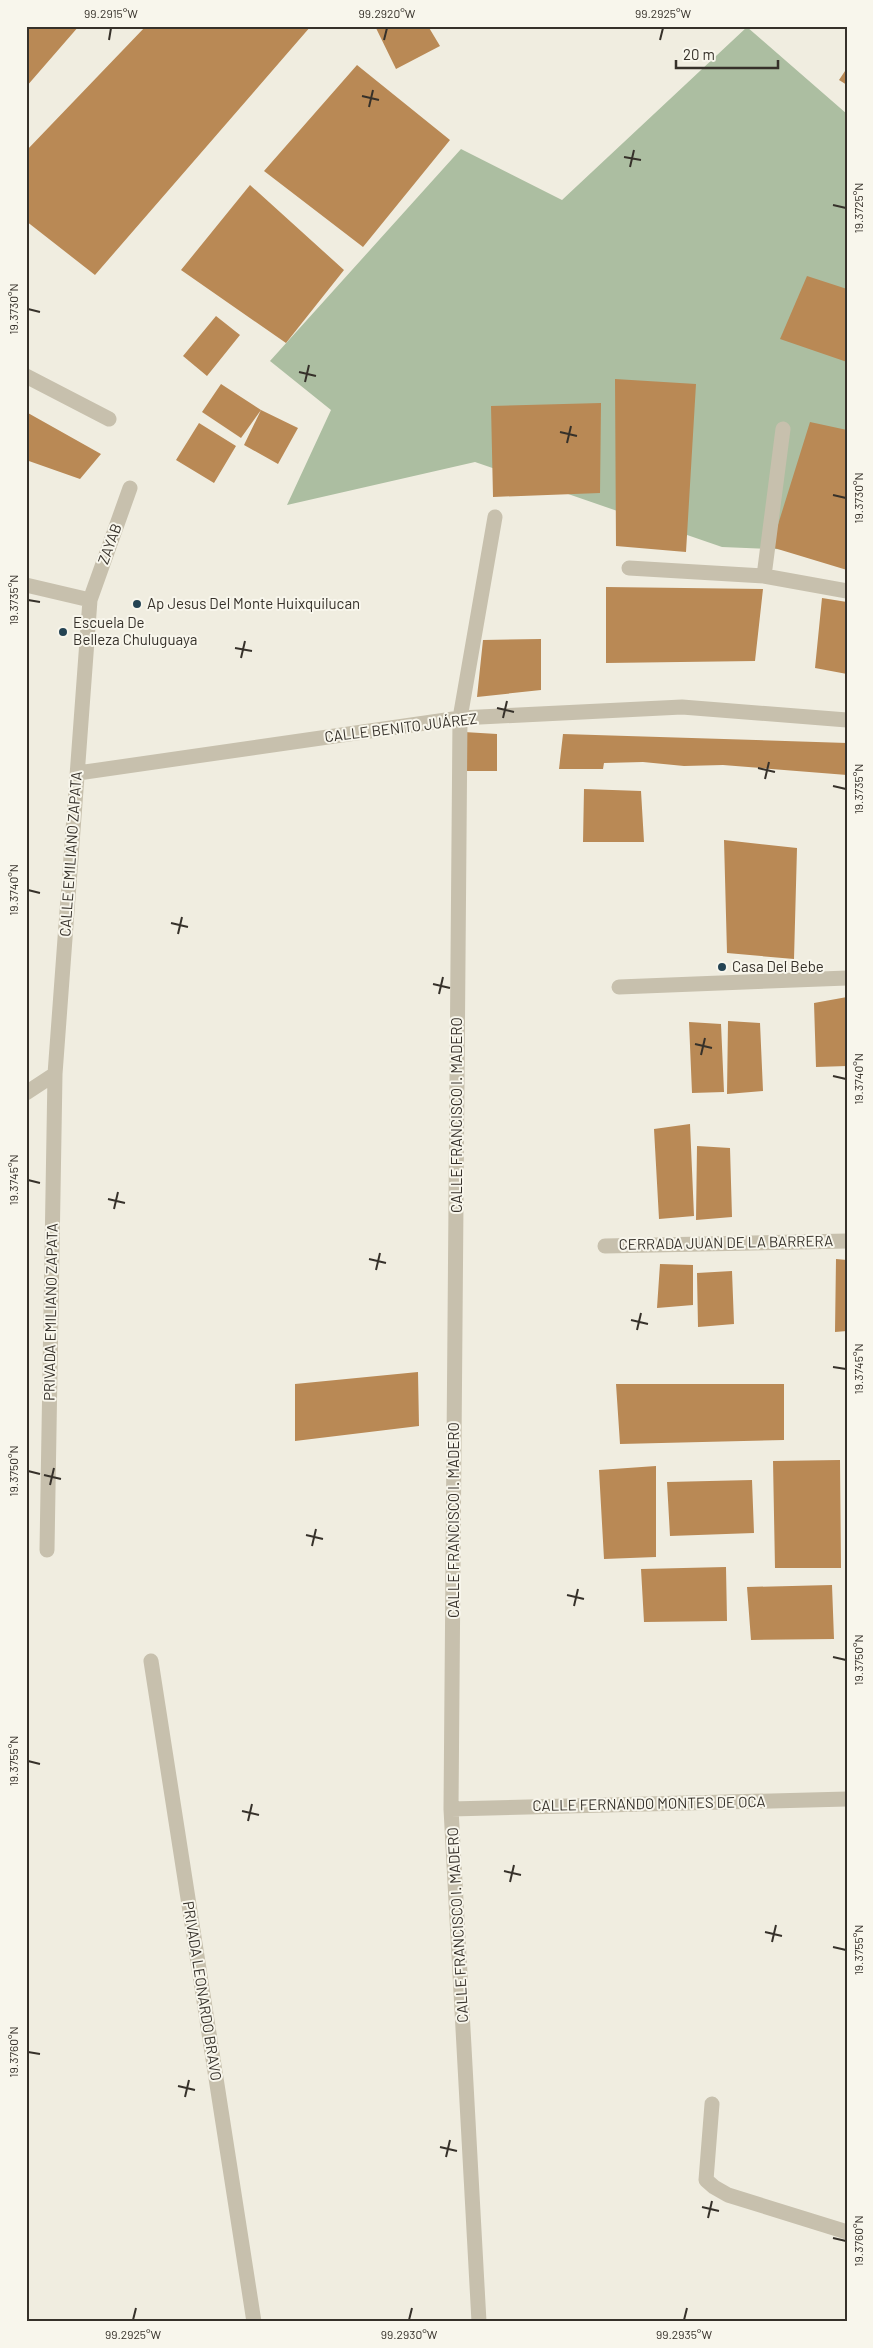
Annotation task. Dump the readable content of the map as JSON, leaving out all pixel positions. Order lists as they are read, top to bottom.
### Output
{
  "streets": {
    "street": [
      "ZAYAB",
      "CALLE BENITO JUÁREZ",
      "CALLE EMILIANO ZAPATA",
      "CALLE FRANCISCO I. MADERO",
      "CERRADA JUAN DE LA BARRERA",
      "PRIVADA EMILIANO ZAPATA",
      "CALLE FERNANDO MONTES DE OCA",
      "PRIVADA LEONARDO BRAVO"
    ]
  },
  "crossings": [
    ["ZAYAB", "CALLE EMILIANO ZAPATA"],
    ["CALLE BENITO JUÁREZ", "CALLE EMILIANO ZAPATA"],
    ["CALLE BENITO JUÁREZ", "CALLE FRANCISCO I. MADERO"],
    ["CALLE EMILIANO ZAPATA", "PRIVADA EMILIANO ZAPATA"],
    ["CALLE FRANCISCO I. MADERO", "CALLE FERNANDO MONTES DE OCA"]
  ],
  "places": ["Ap Jesus Del Monte Huixquilucan", "Escuela De Belleza Chuluguaya", "Casa Del Bebe"],
  "scale_bar": "20 m",
  "coordinates": [
    "99.2915°W",
    "99.2920°W",
    "99.2925°W",
    "19.3725°N",
    "19.3730°N",
    "19.3735°N",
    "19.3740°N",
    "19.3745°N",
    "19.3750°N",
    "19.3755°N",
    "19.3760°N",
    "99.2930°W",
    "99.2935°W"
  ]
}
